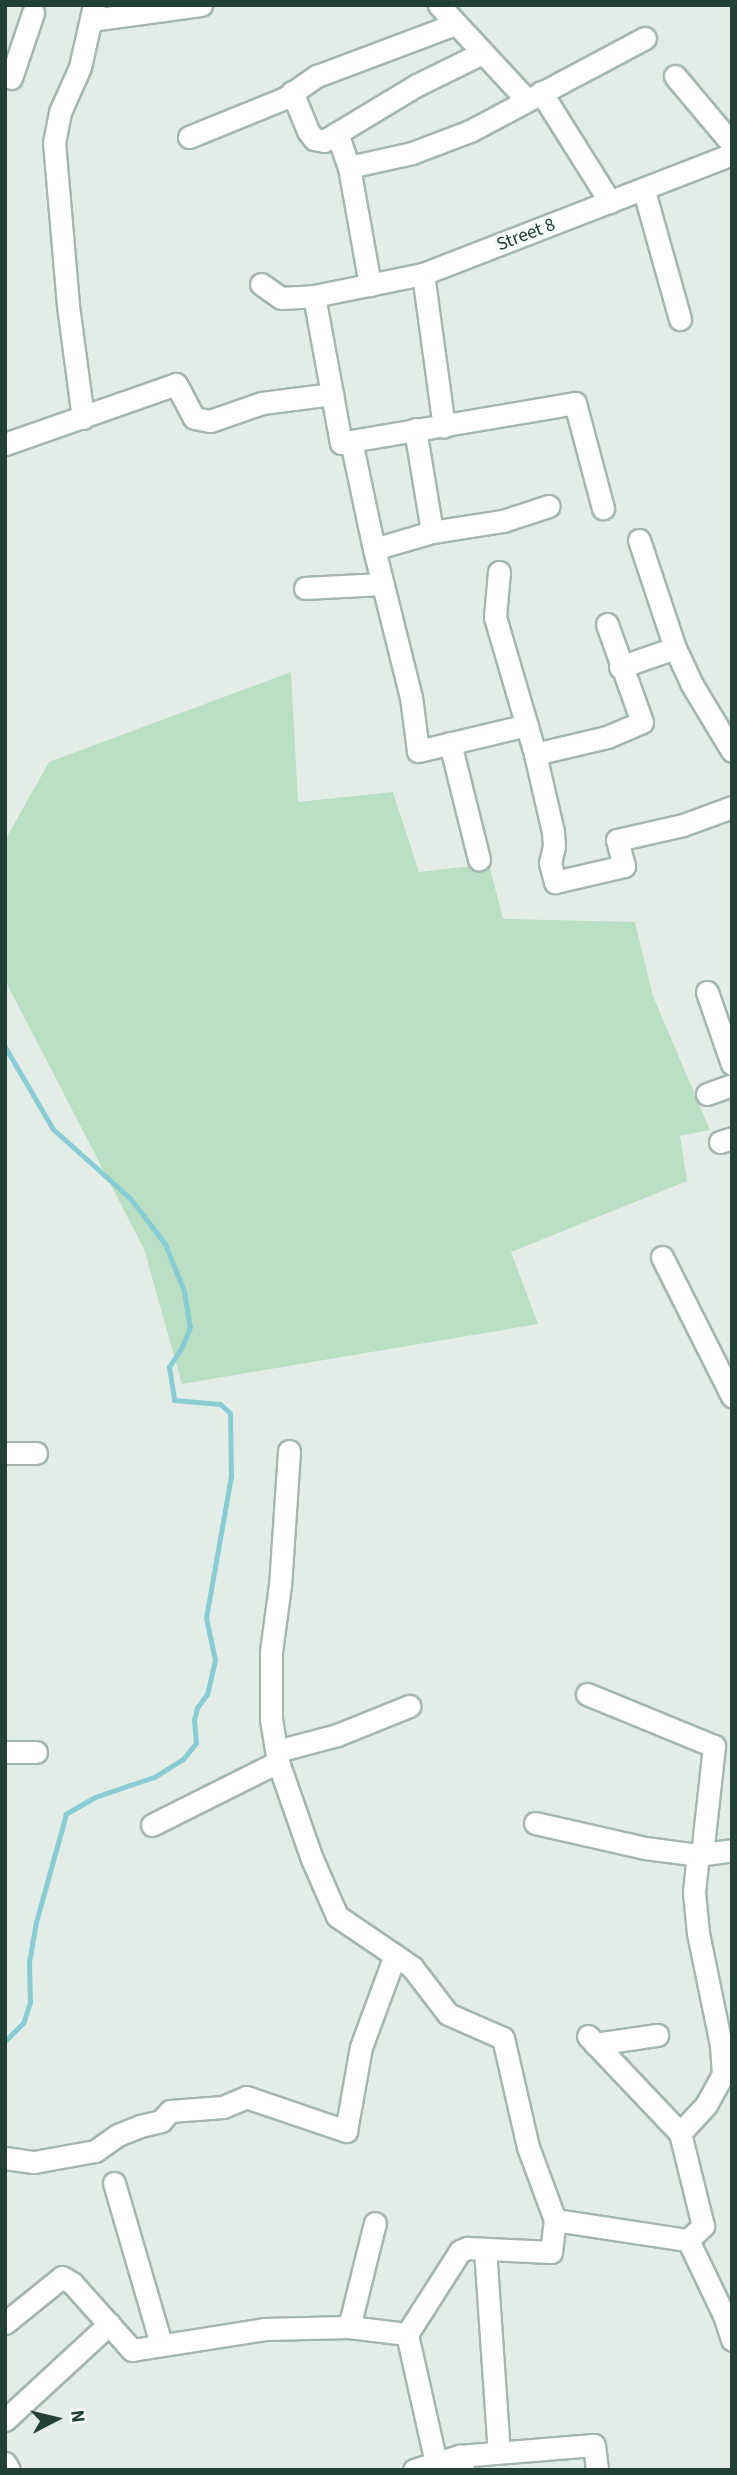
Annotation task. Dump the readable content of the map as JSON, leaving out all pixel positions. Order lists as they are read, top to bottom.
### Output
{
  "streets": {
    "street": ["Street 8"]
  },
  "north": "right"
}
